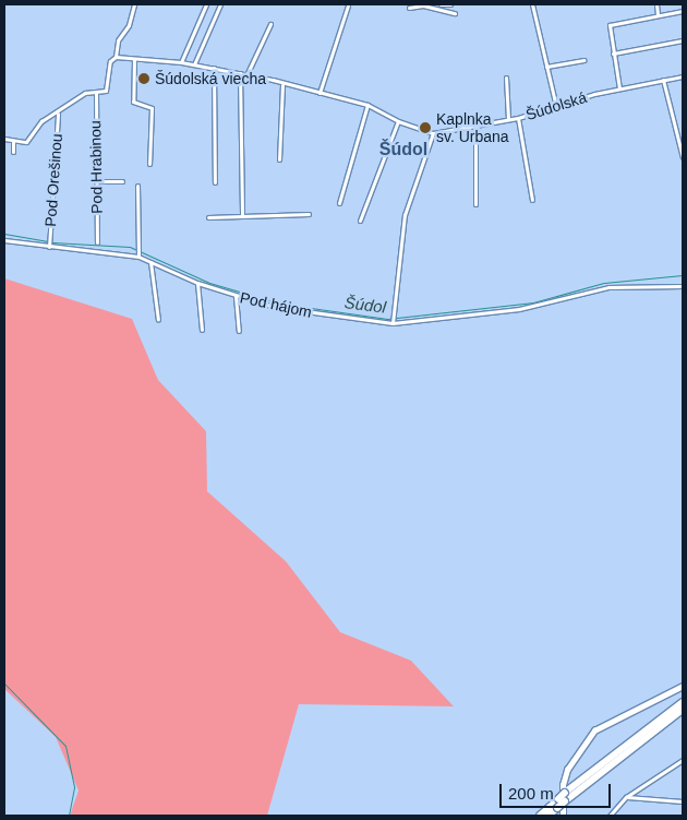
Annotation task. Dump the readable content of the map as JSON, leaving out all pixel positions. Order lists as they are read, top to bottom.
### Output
{
  "streets": {
    "street": [
      "Šúdolská",
      "Pod Hrabinou",
      "Pod Orešinou",
      "Pod hájom"
    ]
  },
  "crossings": [
    ["Pod Orešinou", "Pod hájom"]
  ],
  "districts": ["Šúdol"],
  "water": ["Šúdol"],
  "places": ["Šúdolská viecha", "Kaplnka sv. Urbana"],
  "scale_bar": "200 m"
}
